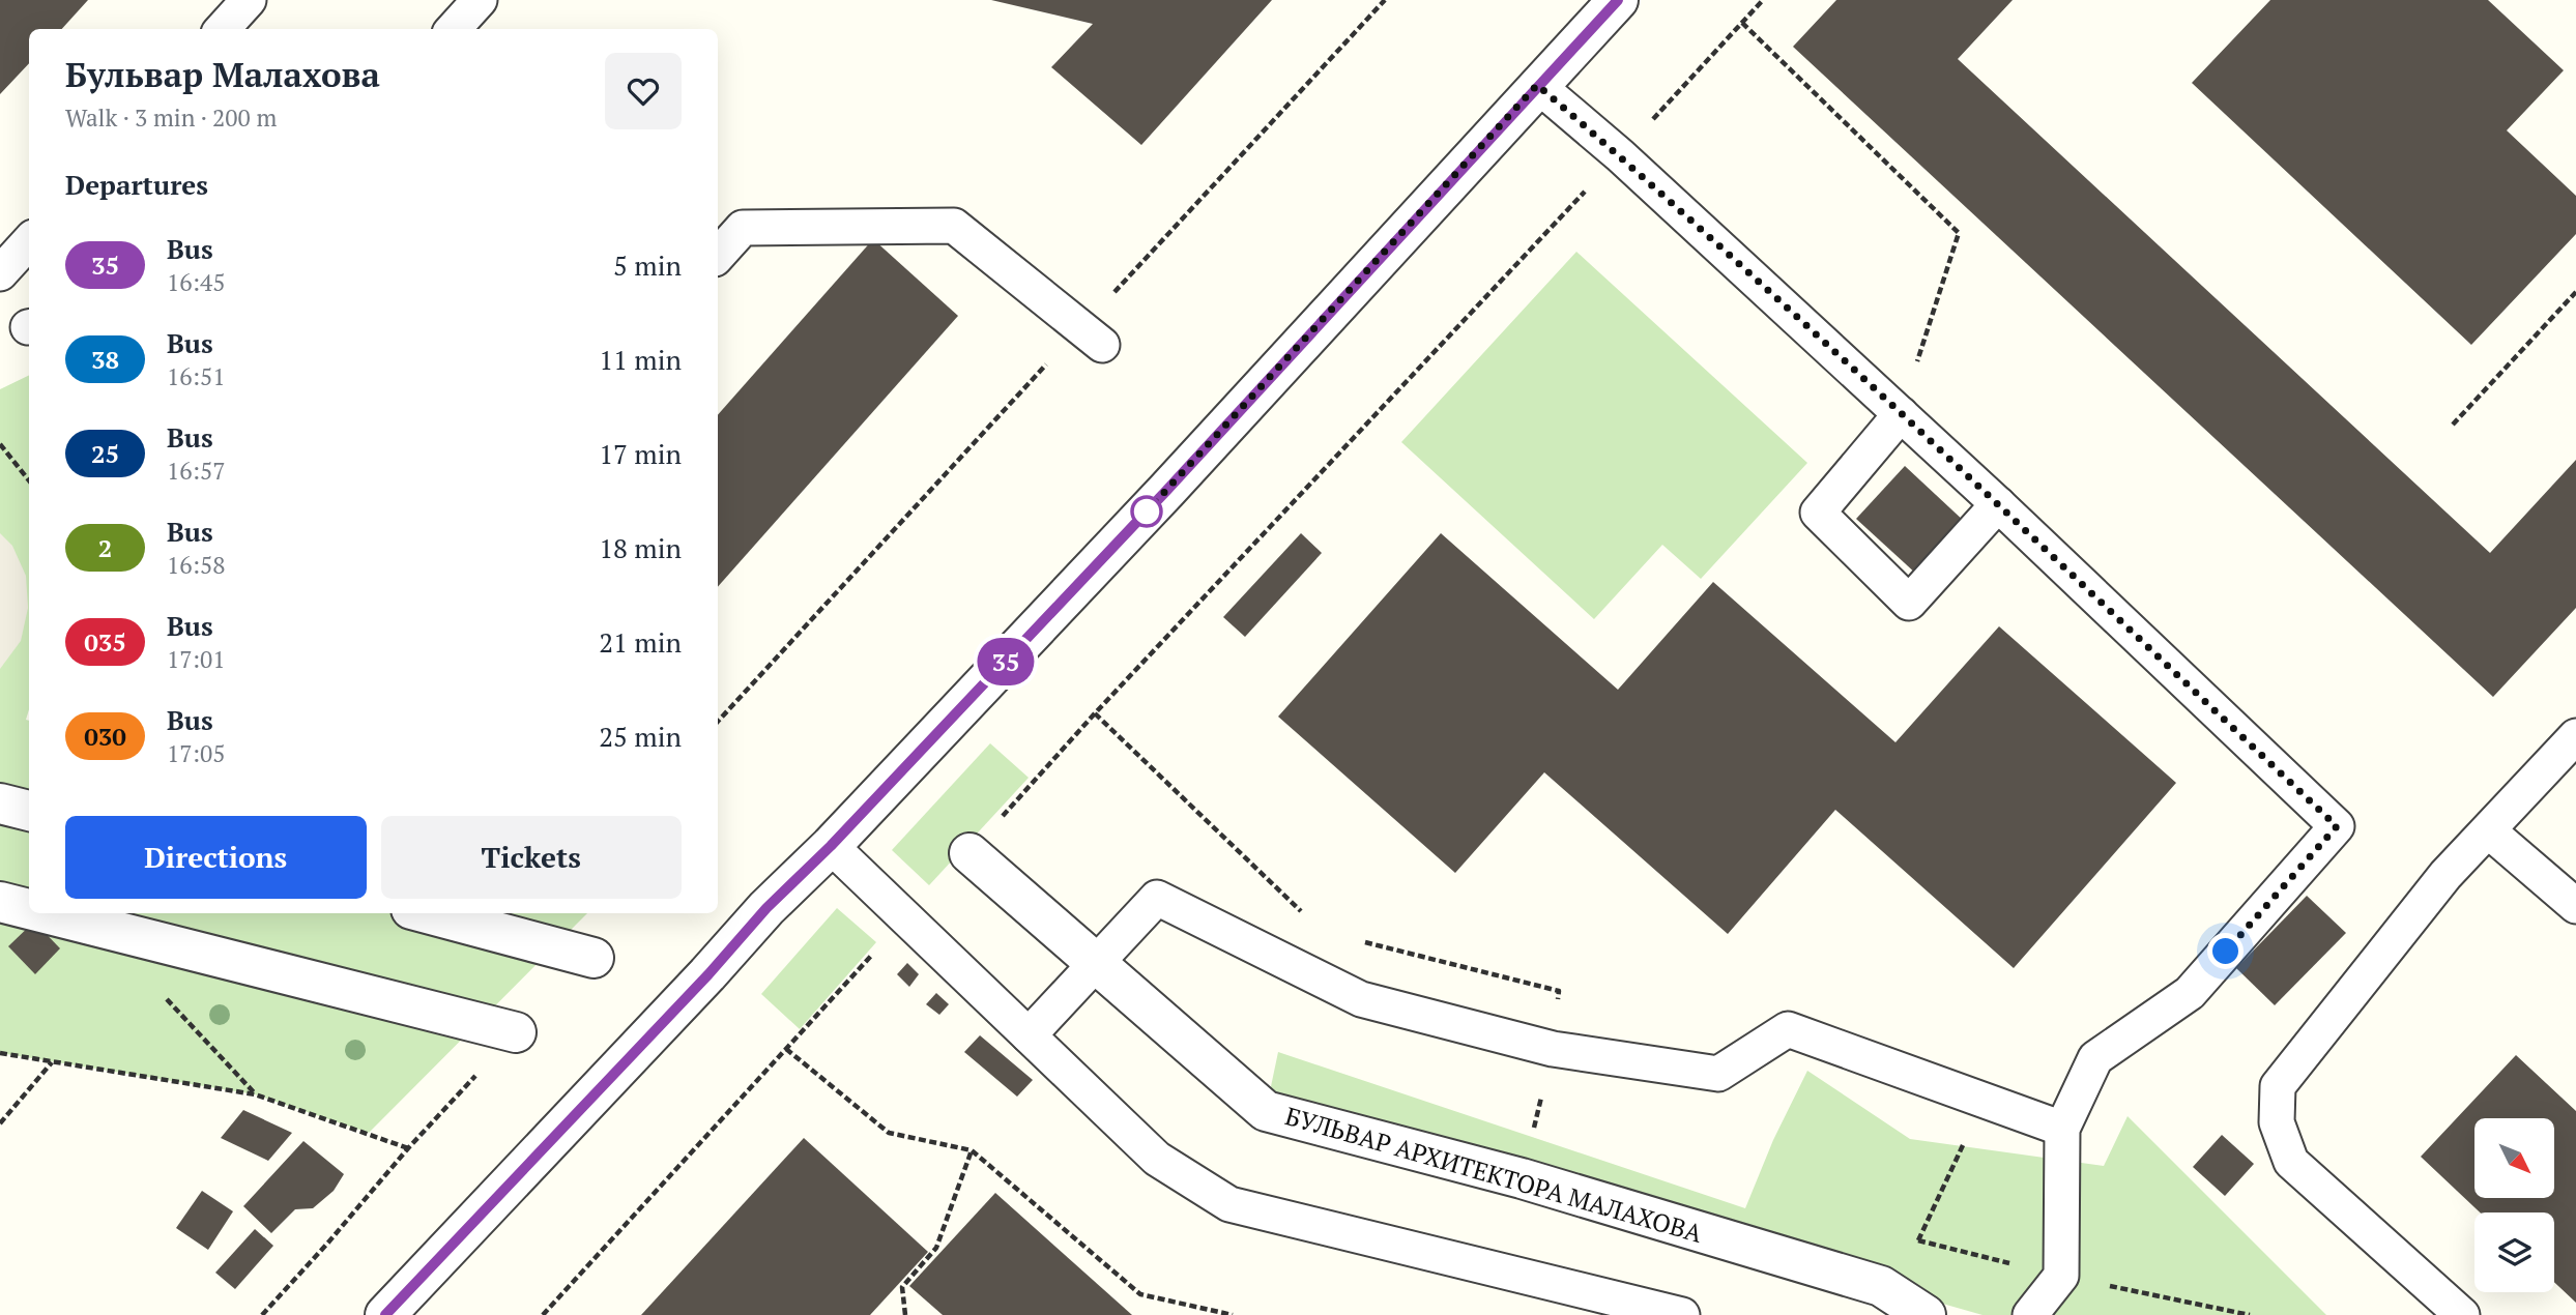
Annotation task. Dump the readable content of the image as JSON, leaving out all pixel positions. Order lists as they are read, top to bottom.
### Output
{
  "streets": {
    "street": ["БУЛЬВАР АРХИТЕКТОРА МАЛАХОВА"]
  },
  "lines": ["bus line 35"],
  "north": "bottom right",
  "page": {
    "on_map": "35",
    "heading": [
      ["Бульвар Малахова", "Walk · 3 min · 200 m"],
      "Departures"
    ],
    "list": [
      {
        "mark": "35",
        "name": "Bus",
        "note": "16:45",
        "value": "5 min"
      },
      {
        "mark": "38",
        "name": "Bus",
        "note": "16:51",
        "value": "11 min"
      },
      {
        "mark": "25",
        "name": "Bus",
        "note": "16:57",
        "value": "17 min"
      },
      {
        "mark": "2",
        "name": "Bus",
        "note": "16:58",
        "value": "18 min"
      },
      {
        "mark": "035",
        "name": "Bus",
        "note": "17:01",
        "value": "21 min"
      },
      {
        "mark": "030",
        "name": "Bus",
        "note": "17:05",
        "value": "25 min"
      }
    ],
    "buttons": ["Directions", "Tickets"]
  }
}
